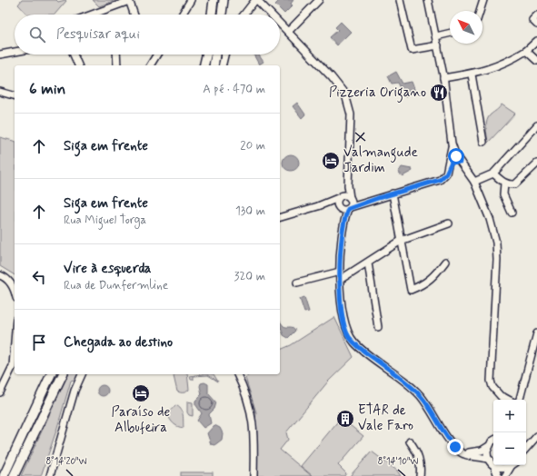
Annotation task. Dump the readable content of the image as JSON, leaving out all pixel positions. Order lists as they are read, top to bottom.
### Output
{
  "places": {
    "restaurant": ["Pizzeria Origano"],
    "hotel": ["Valmangude Jardim", "Paraíso de Albufeira"],
    "building": ["ETAR de Vale Faro"]
  },
  "north": "top left",
  "page": {
    "search": "Pesquisar aqui",
    "heading": ["6 min", "A pé · 470 m"],
    "list": [
      ["Siga em frente", "20 m"],
      ["Siga em frente", "Rua Miguel Torga", "130 m"],
      ["Vire à esquerda", "Rua de Dunfermline", "320 m"],
      "Chegada ao destino"
    ],
    "map_buttons": ["+", "−"]
  },
  "coordinates": ["8°14'20\"W", "8°14'10\"W"]
}
